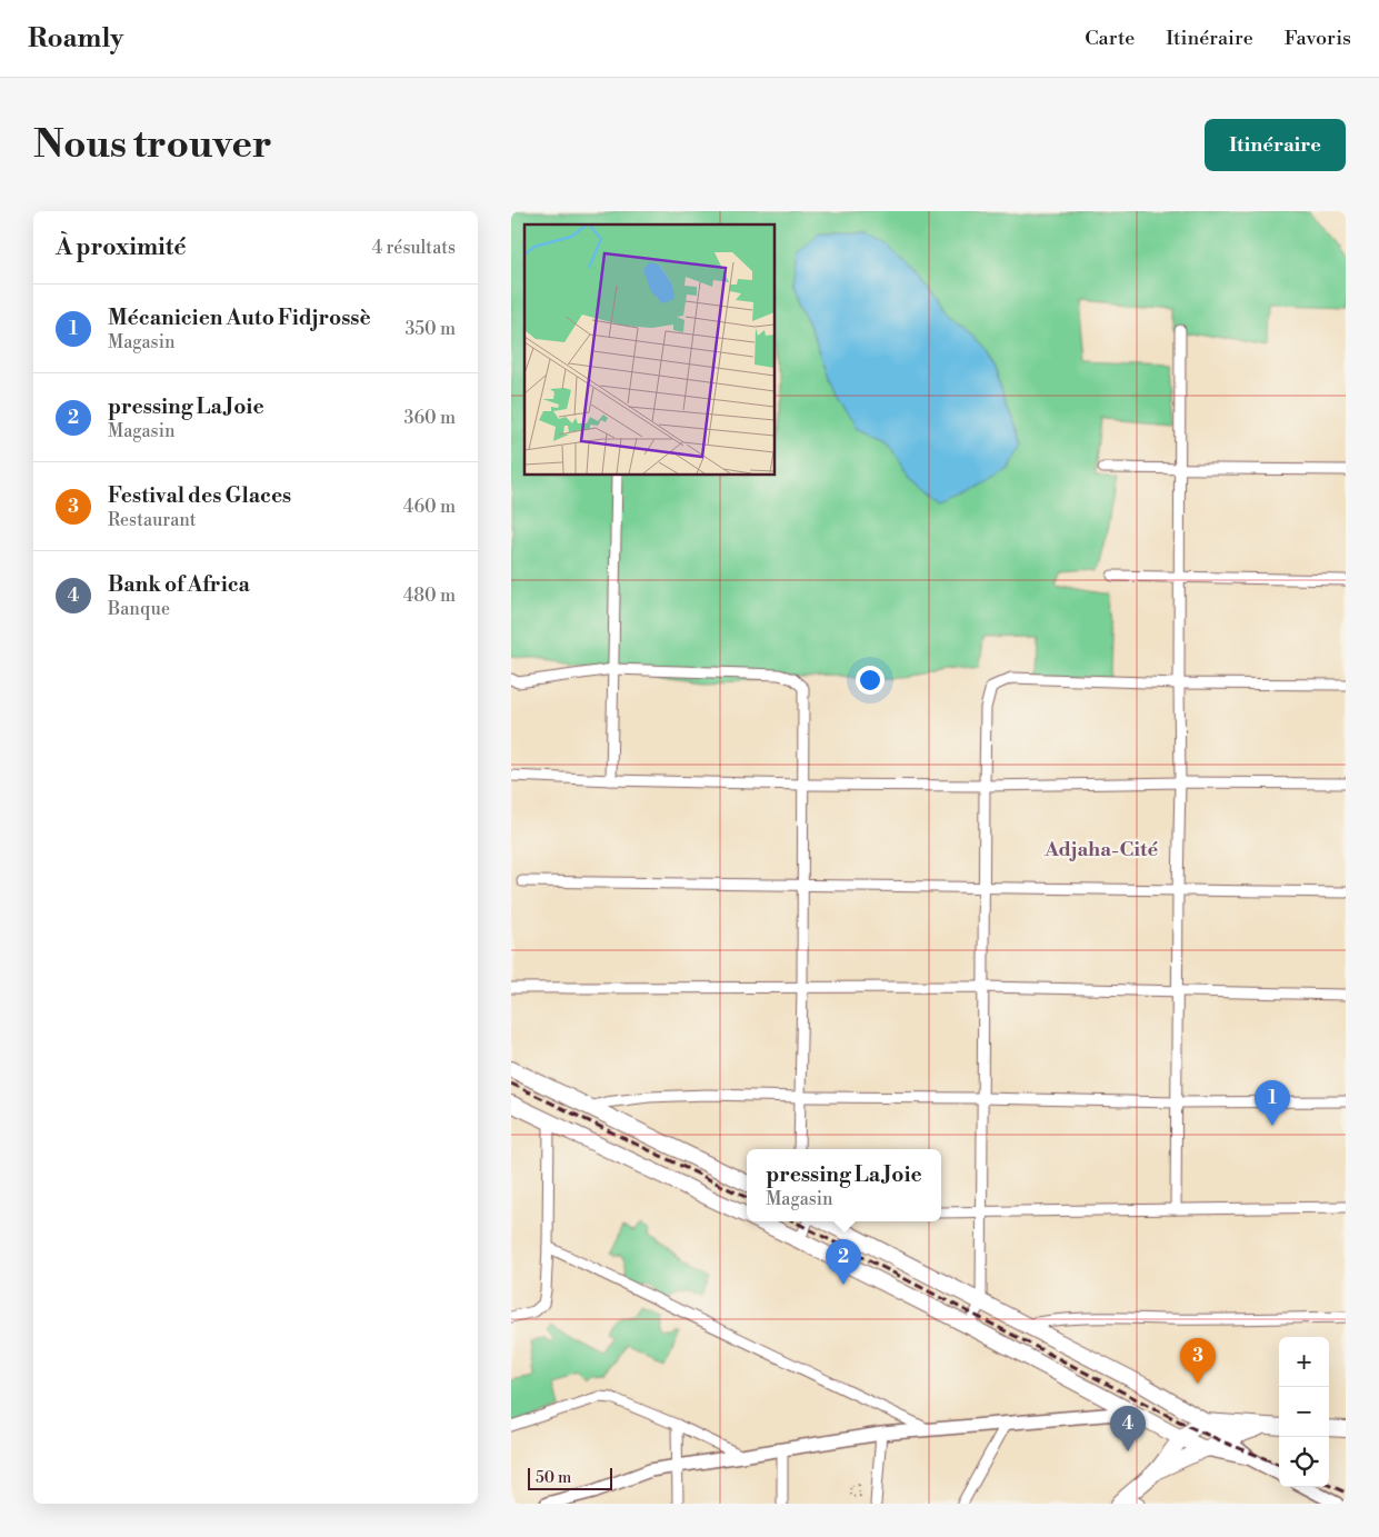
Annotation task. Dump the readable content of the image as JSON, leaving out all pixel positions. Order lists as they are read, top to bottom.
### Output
{
  "districts": ["Adjaha-Cité"],
  "scale_bar": "50 m",
  "page": {
    "header": "Roamly",
    "nav": ["Carte", "Itinéraire", "Favoris"],
    "buttons": "Itinéraire",
    "title": "Nous trouver",
    "heading": ["À proximité", "4 résultats"],
    "list": [
      {
        "mark": "1",
        "name": "Mécanicien Auto Fidjrossè",
        "note": "Magasin",
        "value": "350 m"
      },
      {
        "mark": "2",
        "name": "pressing La Joie",
        "note": "Magasin",
        "value": "360 m"
      },
      {
        "mark": "3",
        "name": "Festival des Glaces",
        "note": "Restaurant",
        "value": "460 m"
      },
      {
        "mark": "4",
        "name": "Bank of Africa",
        "note": "Banque",
        "value": "480 m"
      }
    ],
    "pins": [
      "1",
      "2",
      "3",
      "4"
    ],
    "popup": ["pressing La Joie", "Magasin"],
    "map_buttons": ["+", "−"],
    "scale": "50 m"
  }
}
